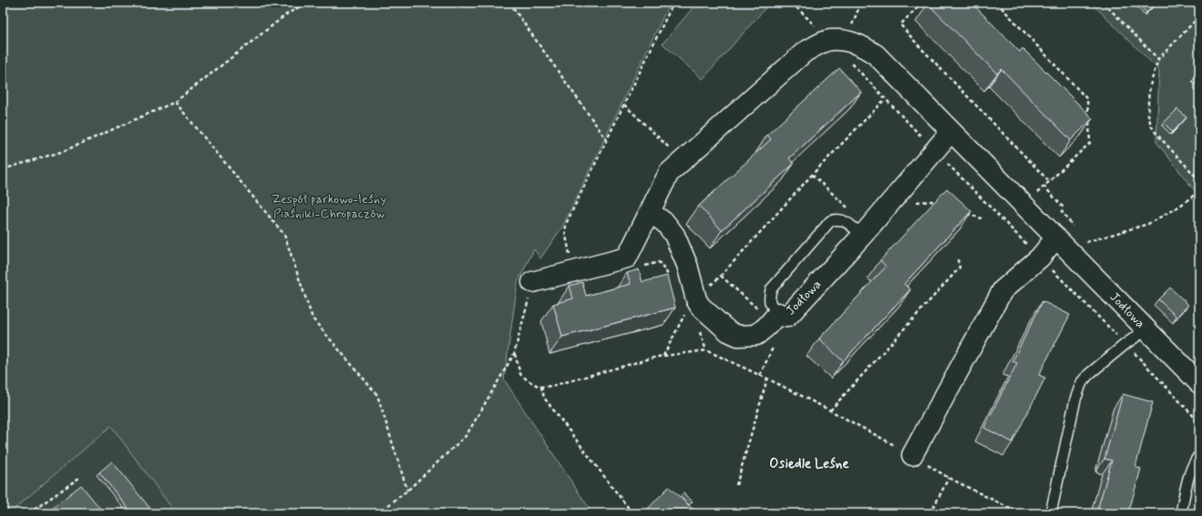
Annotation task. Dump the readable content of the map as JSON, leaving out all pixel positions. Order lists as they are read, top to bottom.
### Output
{
  "streets": {
    "street": ["Jodłowa"]
  },
  "districts": ["Osiedle Leśne"],
  "parks": ["Zespół parkowo-leśny Piaśniki-Chropaczów"]
}
